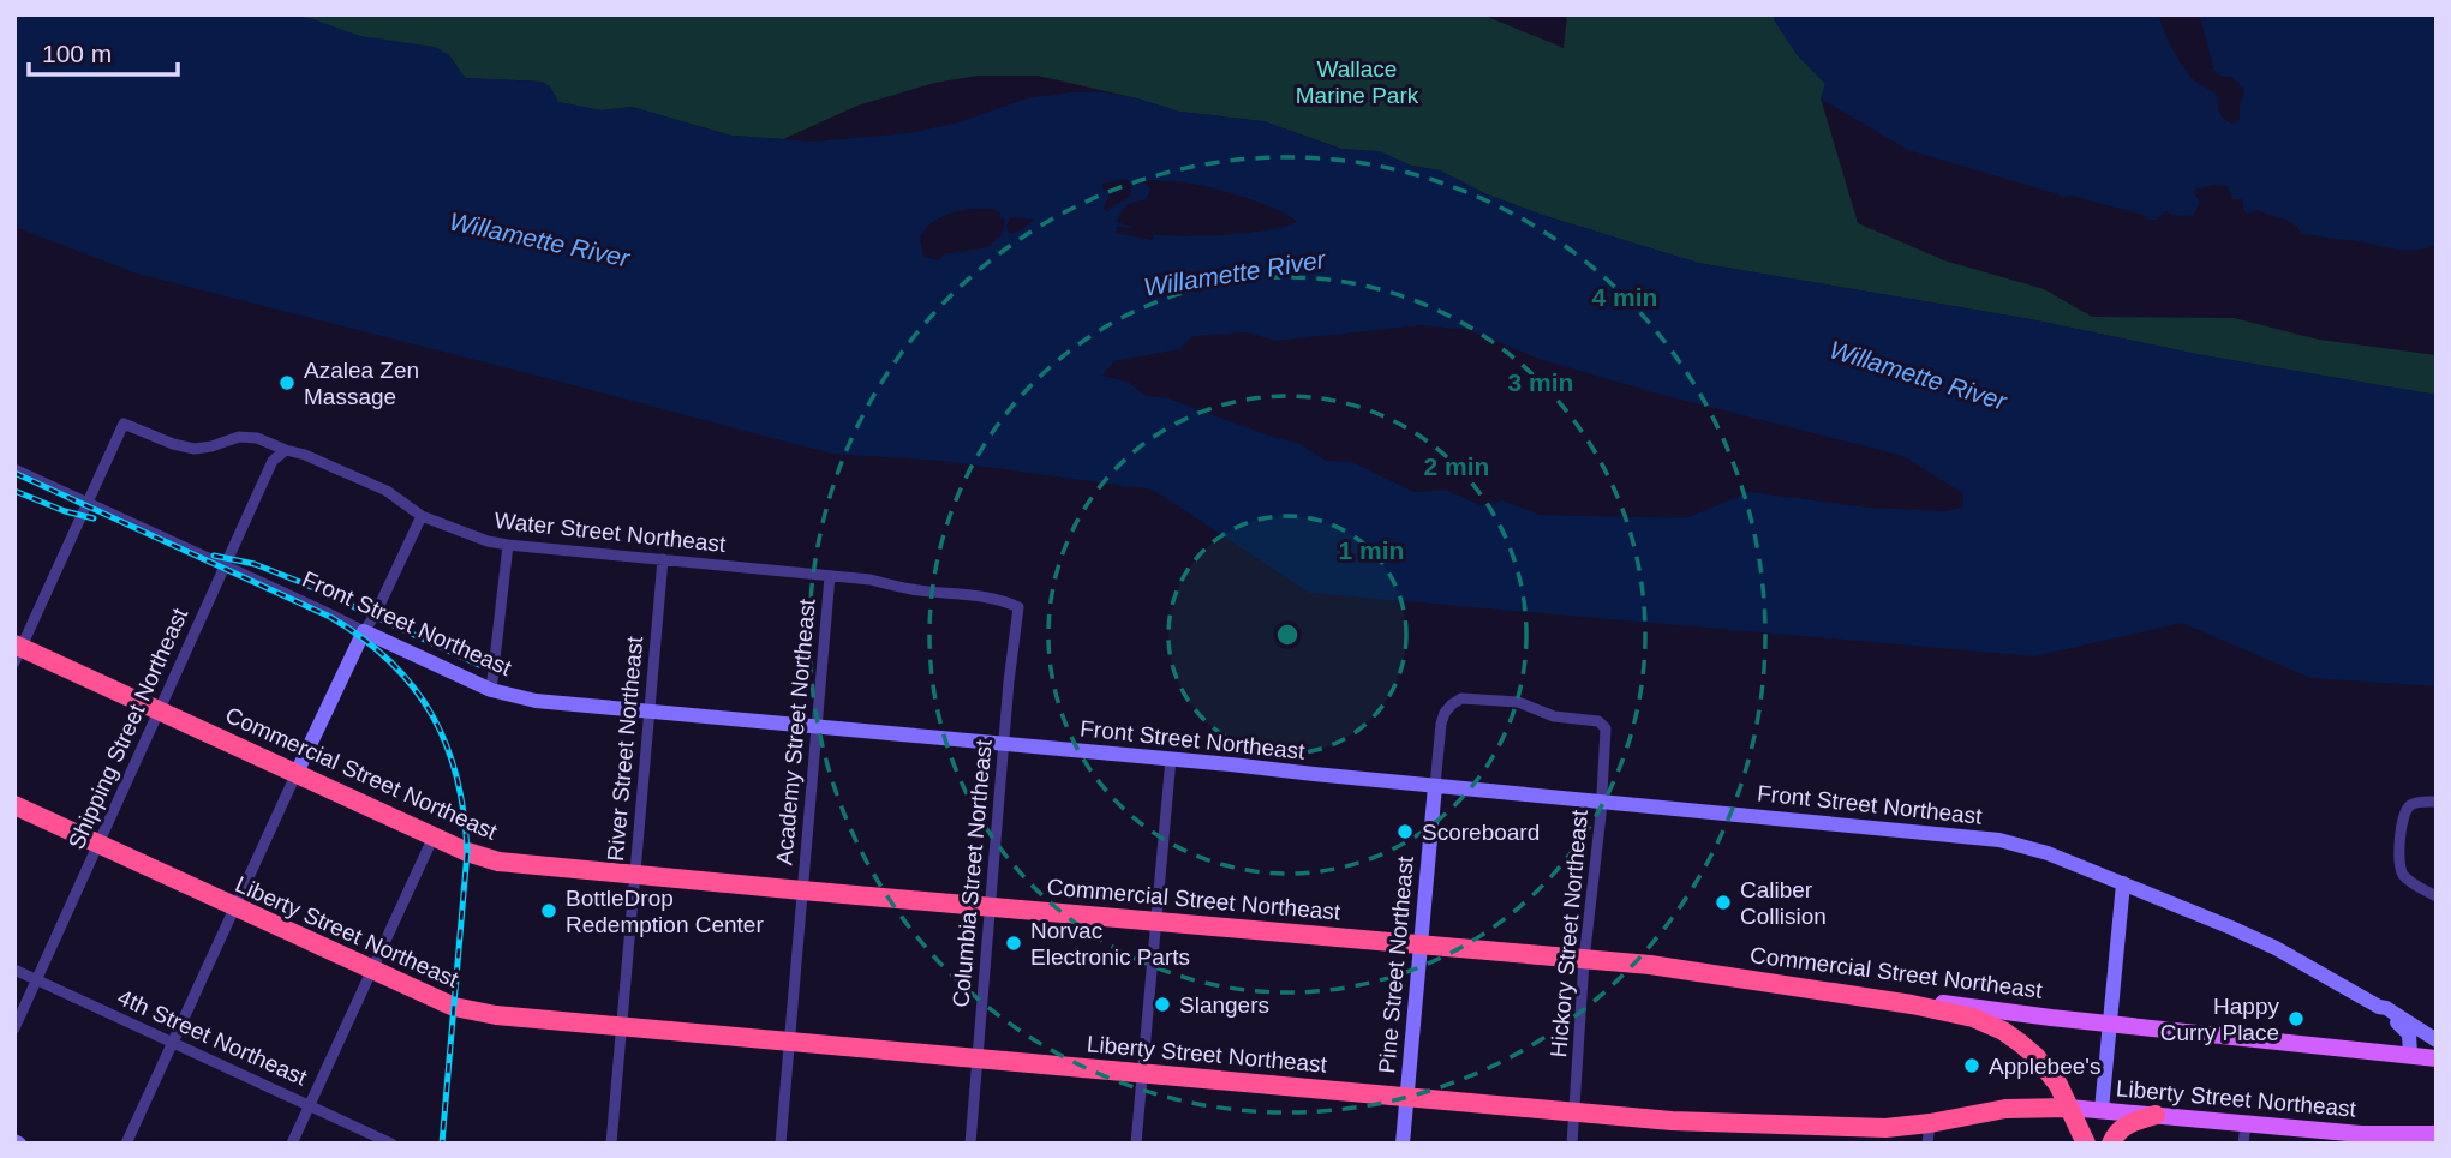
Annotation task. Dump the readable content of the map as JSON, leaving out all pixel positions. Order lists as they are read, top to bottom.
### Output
{
  "streets": {
    "highway": ["Commercial Street Northeast", "Liberty Street Northeast"],
    "street": [
      "Water Street Northeast",
      "Front Street Northeast",
      "Shipping Street Northeast",
      "Academy Street Northeast",
      "River Street Northeast",
      "Columbia Street Northeast",
      "Hickory Street Northeast",
      "Pine Street Northeast",
      "4th Street Northeast"
    ]
  },
  "crossings": [
    ["Water Street Northeast", "Front Street Northeast"],
    ["Water Street Northeast", "Shipping Street Northeast"],
    ["Water Street Northeast", "Academy Street Northeast"],
    ["Water Street Northeast", "River Street Northeast"],
    ["Water Street Northeast", "Columbia Street Northeast"],
    ["Front Street Northeast", "Shipping Street Northeast"],
    ["Front Street Northeast", "Academy Street Northeast"],
    ["Front Street Northeast", "River Street Northeast"],
    ["Front Street Northeast", "Commercial Street Northeast"],
    ["Front Street Northeast", "Columbia Street Northeast"],
    ["Front Street Northeast", "Hickory Street Northeast"],
    ["Front Street Northeast", "Pine Street Northeast"],
    ["Shipping Street Northeast", "Commercial Street Northeast"],
    ["Shipping Street Northeast", "Liberty Street Northeast"],
    ["Shipping Street Northeast", "4th Street Northeast"],
    ["Academy Street Northeast", "Commercial Street Northeast"],
    ["Academy Street Northeast", "Liberty Street Northeast"],
    ["River Street Northeast", "Commercial Street Northeast"],
    ["River Street Northeast", "Liberty Street Northeast"],
    ["Commercial Street Northeast", "Columbia Street Northeast"],
    ["Commercial Street Northeast", "Hickory Street Northeast"],
    ["Commercial Street Northeast", "Pine Street Northeast"],
    ["Columbia Street Northeast", "Liberty Street Northeast"],
    ["Liberty Street Northeast", "Hickory Street Northeast"],
    ["Liberty Street Northeast", "Pine Street Northeast"],
    ["Hickory Street Northeast", "Pine Street Northeast"]
  ],
  "water": ["Willamette River"],
  "parks": ["Wallace Marine Park"],
  "places": [
    "Azalea Zen Massage",
    "Scoreboard",
    "Caliber Collision",
    "BottleDrop Redemption Center",
    "Norvac Electronic Parts",
    "Slangers",
    "Happy Curry Place",
    "Applebee's"
  ],
  "scale_bar": "100 m",
  "rings": [
    "4 min",
    "3 min",
    "2 min",
    "1 min"
  ]
}
